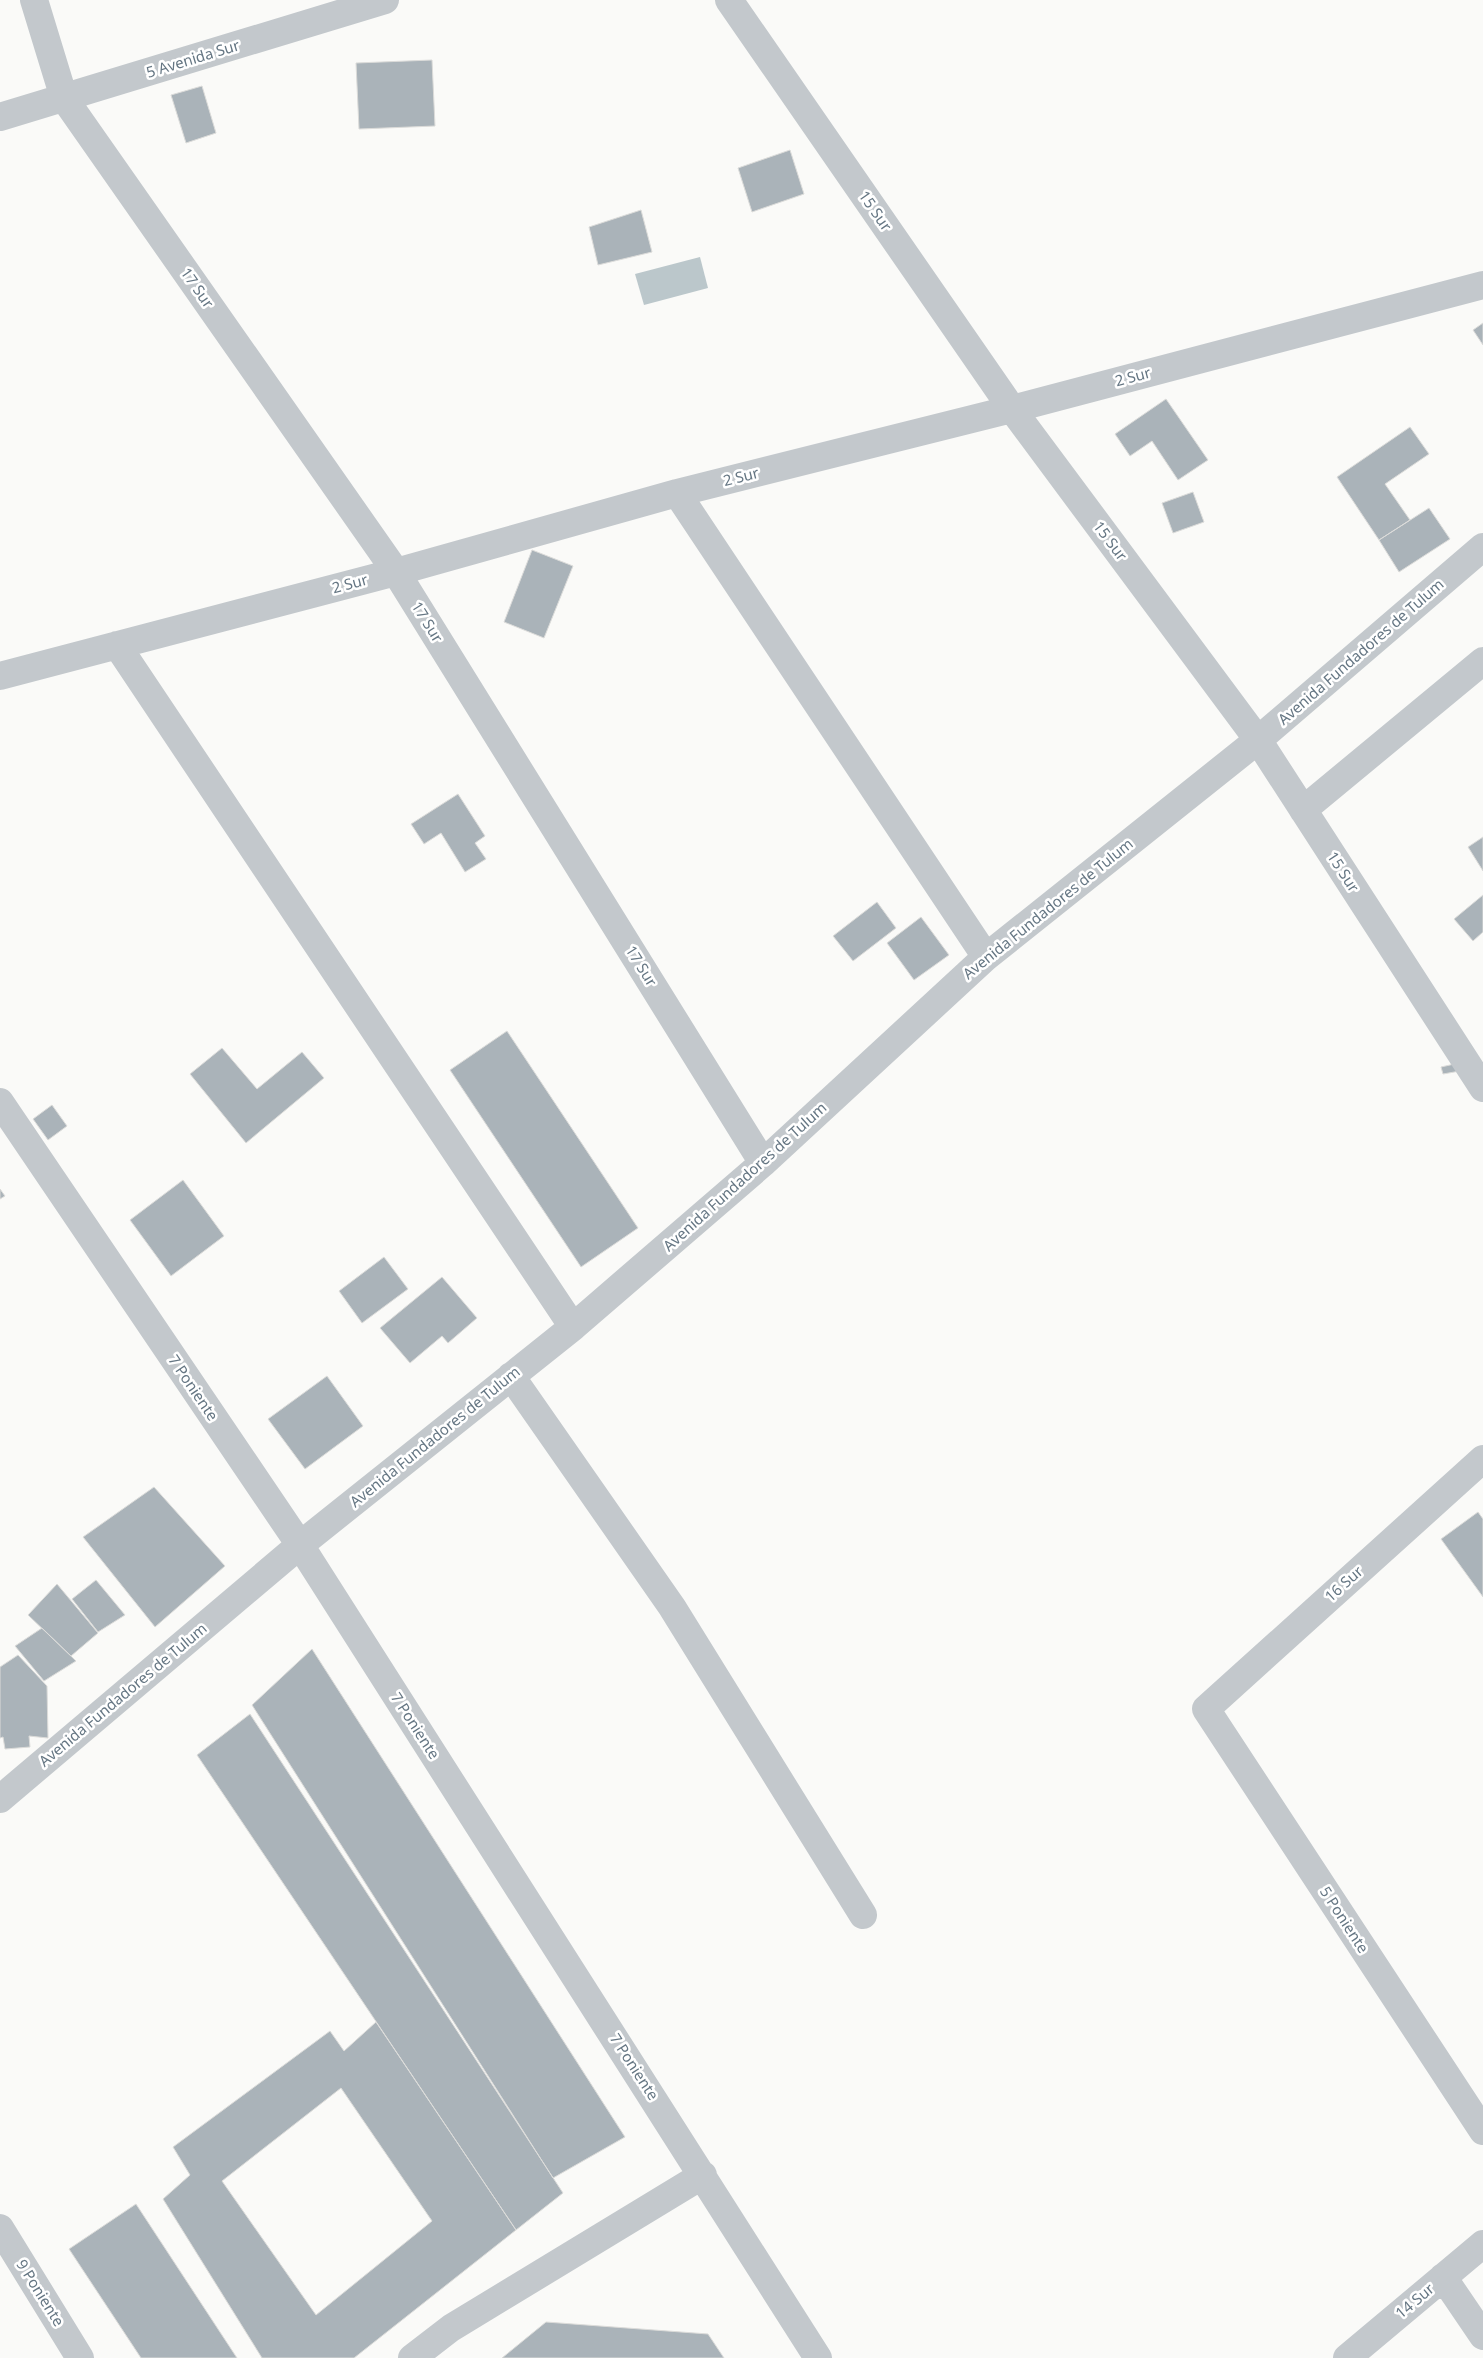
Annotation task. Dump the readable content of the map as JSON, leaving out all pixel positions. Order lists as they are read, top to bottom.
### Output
{
  "streets": {
    "street": [
      "5 Avenida Sur",
      "15 Sur",
      "17 Sur",
      "2 Sur",
      "Avenida Fundadores de Tulum",
      "7 Poniente",
      "16 Sur",
      "5 Poniente",
      "9 Poniente",
      "14 Sur"
    ]
  },
  "crossings": [
    ["5 Avenida Sur", "17 Sur"],
    ["15 Sur", "2 Sur"],
    ["15 Sur", "Avenida Fundadores de Tulum"],
    ["17 Sur", "2 Sur"],
    ["17 Sur", "Avenida Fundadores de Tulum"],
    ["Avenida Fundadores de Tulum", "7 Poniente"],
    ["16 Sur", "5 Poniente"]
  ]
}
